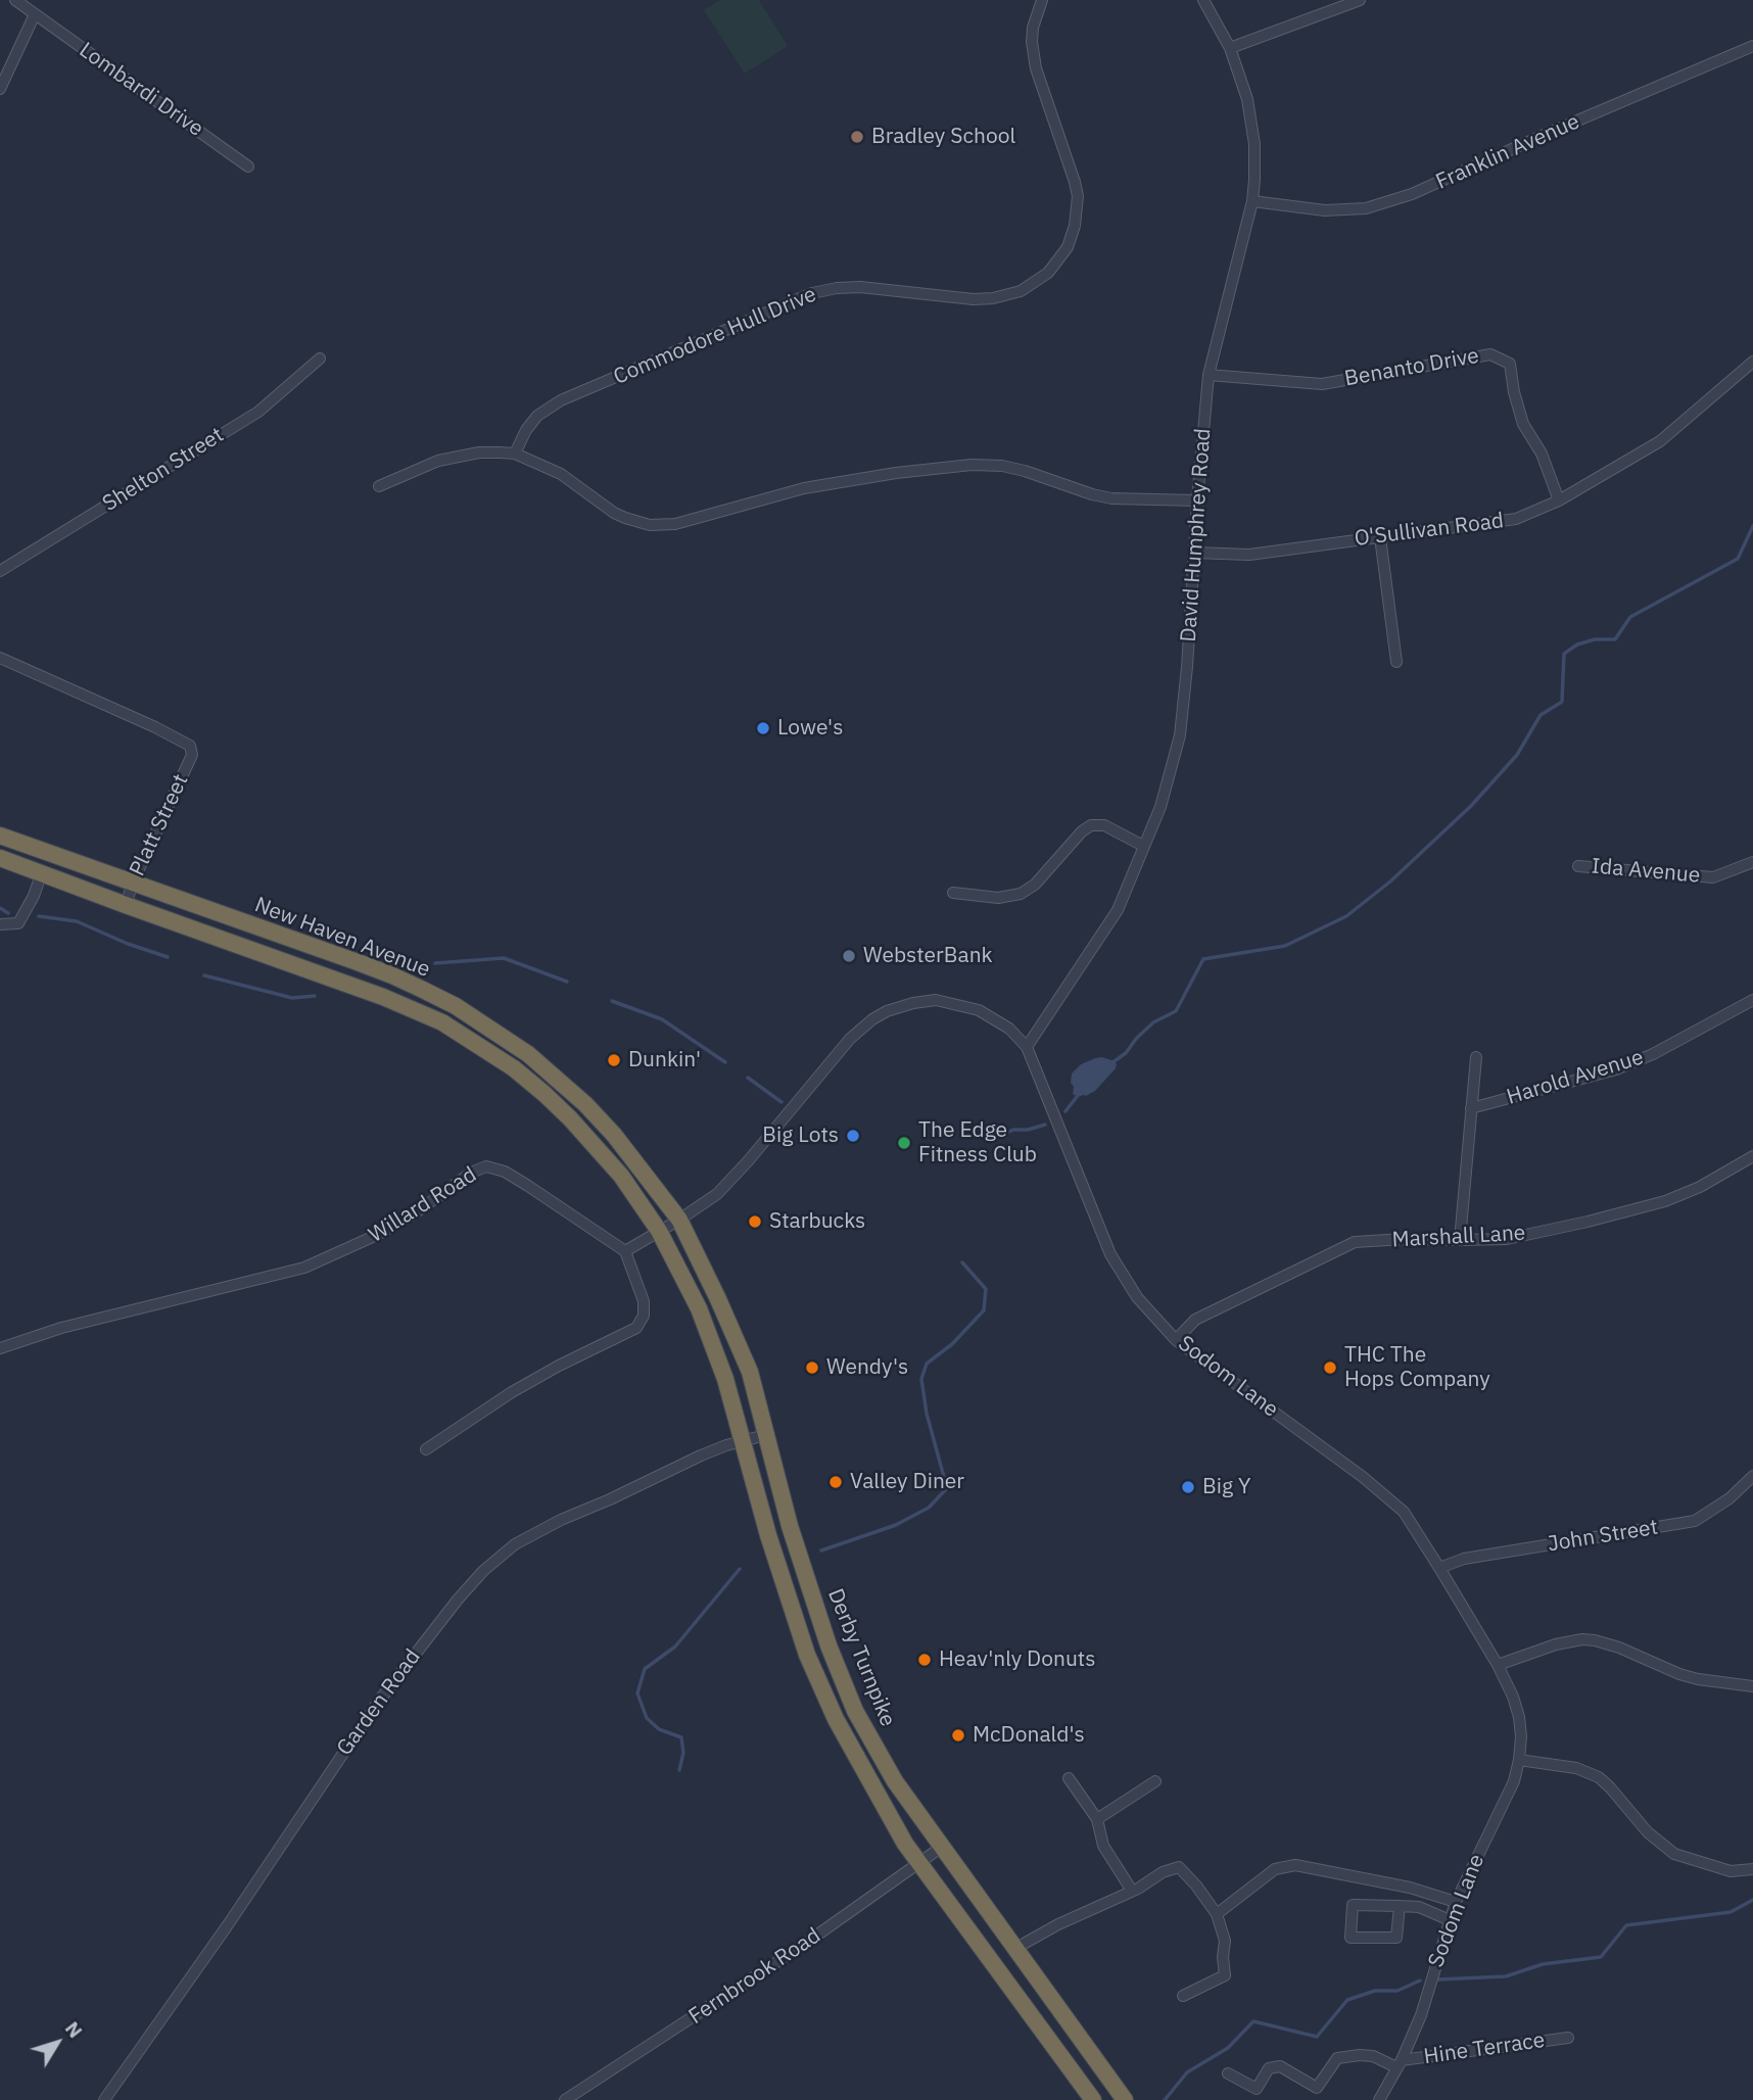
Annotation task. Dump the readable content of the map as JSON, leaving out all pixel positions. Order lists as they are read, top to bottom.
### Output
{
  "streets": {
    "highway": ["New Haven Avenue", "Derby Turnpike"],
    "street": [
      "Lombardi Drive",
      "Franklin Avenue",
      "Commodore Hull Drive",
      "Benanto Drive",
      "Shelton Street",
      "O'Sullivan Road",
      "David Humphrey Road",
      "Platt Street",
      "Ida Avenue",
      "Harold Avenue",
      "Willard Road",
      "Marshall Lane",
      "Sodom Lane",
      "John Street",
      "Garden Road",
      "Fernbrook Road",
      "Hine Terrace"
    ]
  },
  "crossings": [
    ["Franklin Avenue", "David Humphrey Road"],
    ["Benanto Drive", "O'Sullivan Road"],
    ["Benanto Drive", "David Humphrey Road"],
    ["O'Sullivan Road", "David Humphrey Road"],
    ["David Humphrey Road", "Sodom Lane"],
    ["Platt Street", "New Haven Avenue"],
    ["New Haven Avenue", "Sodom Lane"],
    ["New Haven Avenue", "Derby Turnpike"],
    ["Marshall Lane", "Sodom Lane"],
    ["Sodom Lane", "John Street"],
    ["Sodom Lane", "Derby Turnpike"],
    ["Sodom Lane", "Hine Terrace"],
    ["Derby Turnpike", "Garden Road"],
    ["Derby Turnpike", "Fernbrook Road"]
  ],
  "places": [
    "Bradley School",
    "Lowe's",
    "WebsterBank",
    "Dunkin'",
    "Big Lots",
    "The Edge Fitness Club",
    "Starbucks",
    "Wendy's",
    "THC The Hops Company",
    "Valley Diner",
    "Big Y",
    "Heav'nly Donuts",
    "McDonald's"
  ],
  "north": "top right"
}
